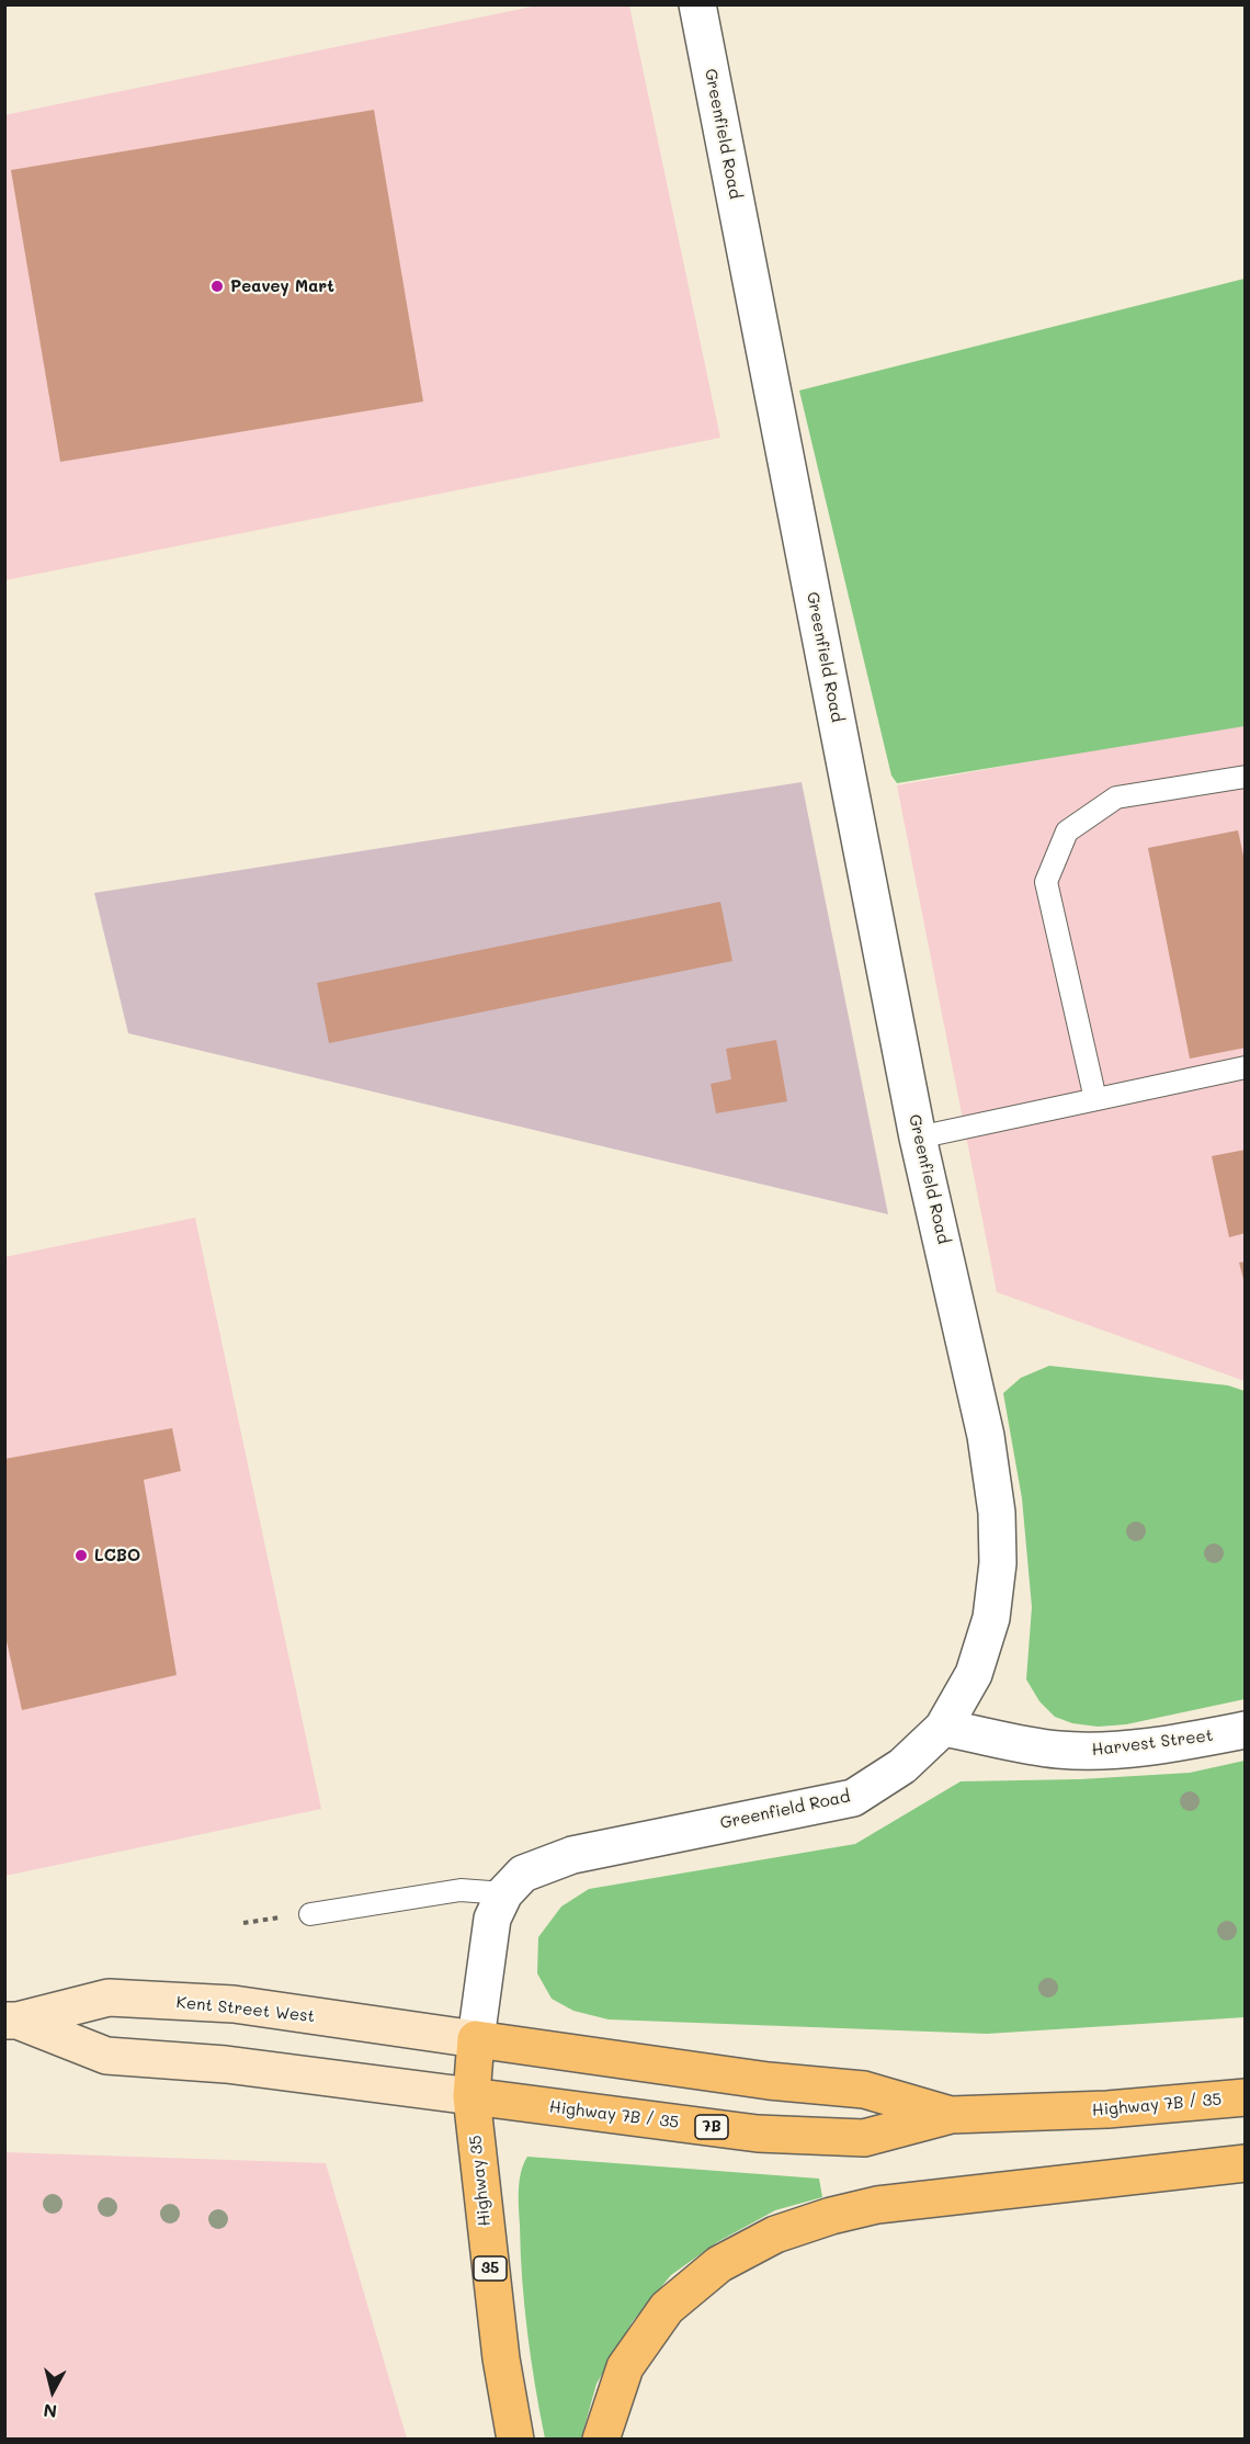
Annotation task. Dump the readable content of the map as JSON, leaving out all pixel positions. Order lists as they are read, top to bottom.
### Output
{
  "streets": {
    "main road": [
      "Kent Street West",
      "Highway 7B / 35",
      "7B",
      "Highway 35",
      "35"
    ],
    "street": ["Greenfield Road", "Harvest Street"]
  },
  "crossings": [
    ["Greenfield Road", "Harvest Street"],
    ["Greenfield Road", "Kent Street West"],
    ["Greenfield Road", "Highway 7B / 35"],
    ["Greenfield Road", "Highway 35"],
    ["Kent Street West", "Highway 7B / 35"],
    ["Kent Street West", "Highway 35"],
    ["Highway 7B / 35", "Highway 35"]
  ],
  "places": ["Peavey Mart", "LCBO"],
  "north": "bottom"
}
